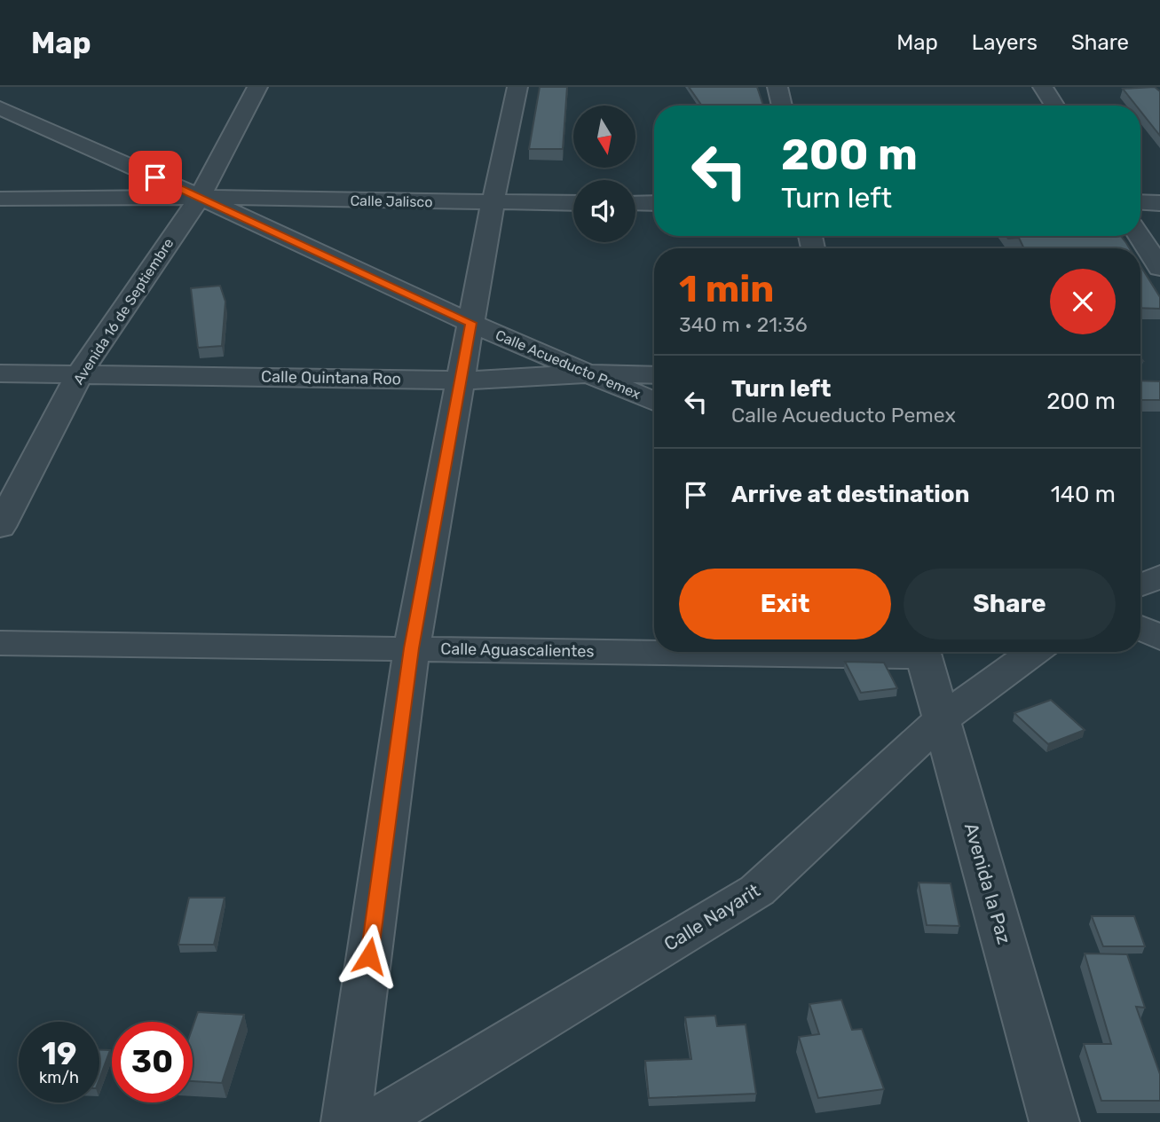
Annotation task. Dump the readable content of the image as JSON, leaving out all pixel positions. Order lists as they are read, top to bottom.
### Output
{
  "streets": {
    "street": [
      "Calle Jalisco",
      "Avenida 16 de Septiembre",
      "Calle Acueducto Pemex",
      "Calle Quintana Roo",
      "Calle Aguascalientes",
      "Avenida la Paz",
      "Calle Nayarit"
    ]
  },
  "crossings": [
    ["Calle Jalisco", "Avenida 16 de Septiembre"],
    ["Calle Jalisco", "Calle Acueducto Pemex"],
    ["Avenida 16 de Septiembre", "Calle Acueducto Pemex"],
    ["Avenida 16 de Septiembre", "Calle Quintana Roo"],
    ["Calle Acueducto Pemex", "Calle Quintana Roo"],
    ["Avenida la Paz", "Calle Nayarit"]
  ],
  "north": "bottom",
  "page": {
    "header": "Map",
    "nav": ["Map", "Layers", "Share"],
    "turn": ["200 m", "Turn left"],
    "heading": ["1 min", "340 m · 21:36"],
    "list": [
      {
        "name": "Turn left",
        "note": "Calle Acueducto Pemex",
        "value": "200 m"
      },
      {
        "name": "Arrive at destination",
        "value": "140 m"
      }
    ],
    "buttons": ["Exit", "Share"],
    "speed": "19 km/h",
    "limit": "30"
  }
}
